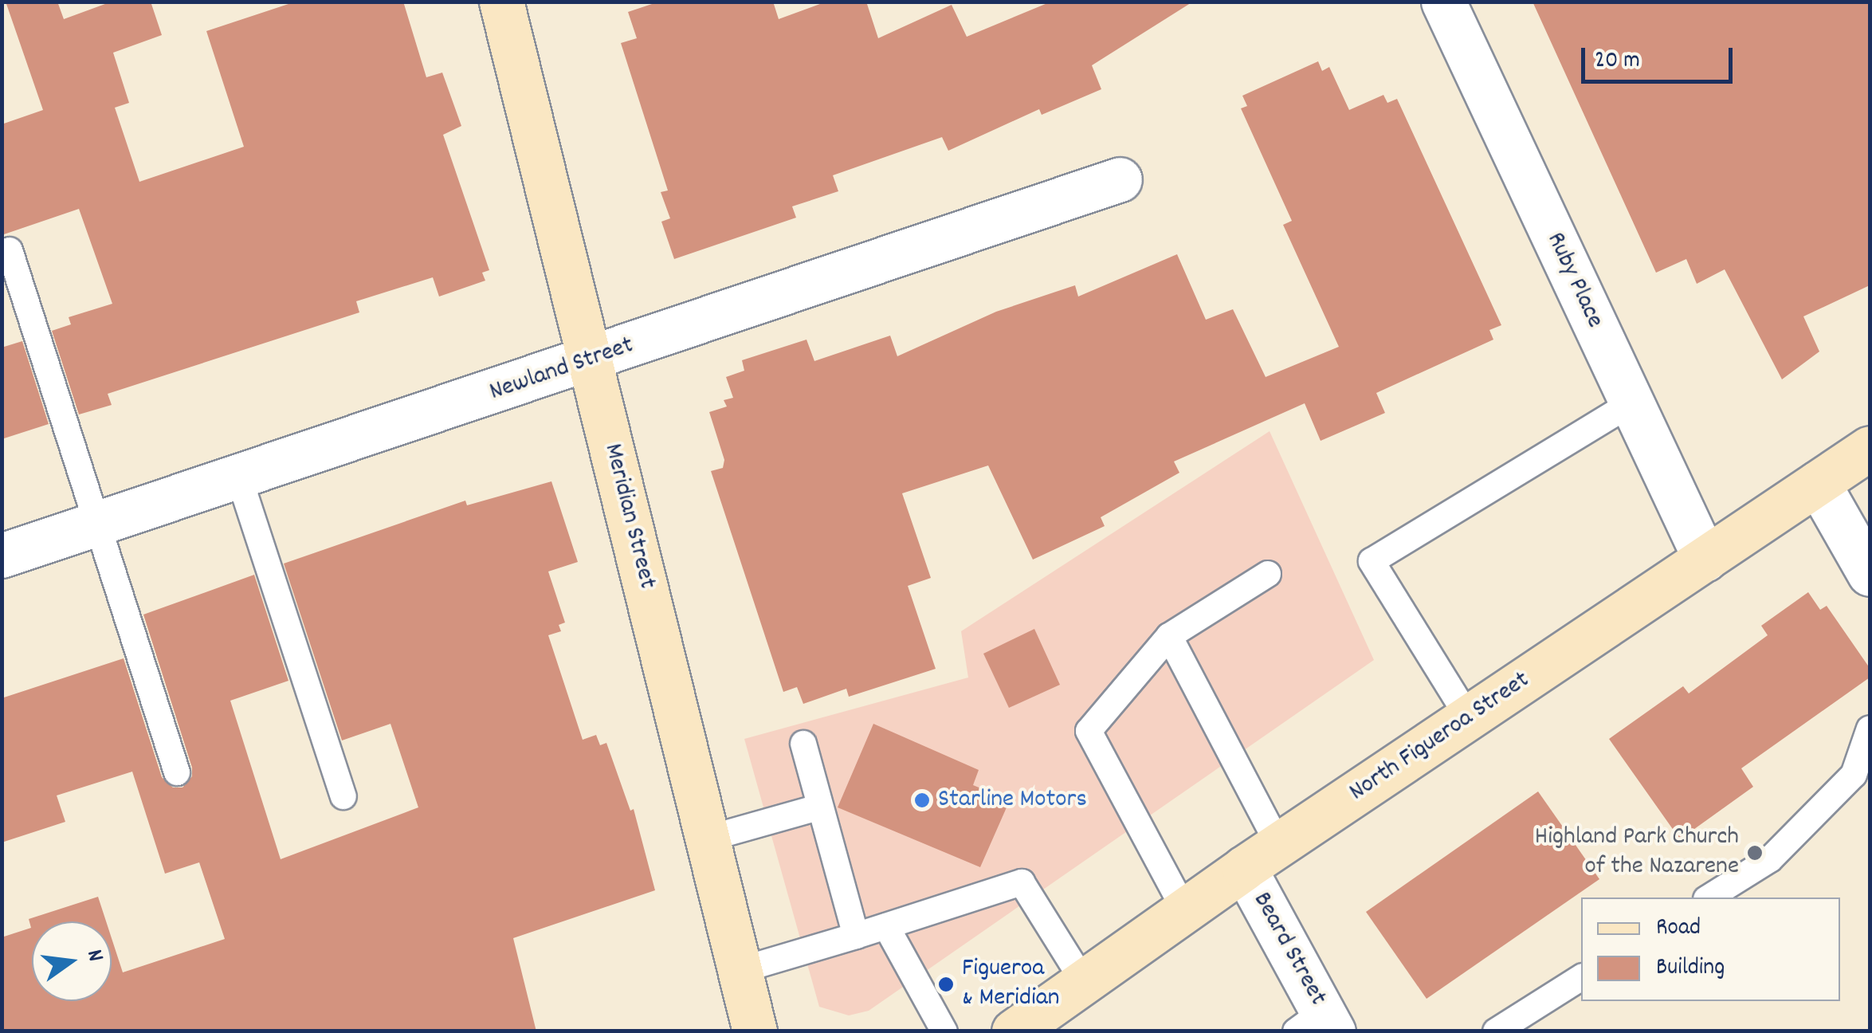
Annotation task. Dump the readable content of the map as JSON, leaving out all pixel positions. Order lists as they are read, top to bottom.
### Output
{
  "streets": {
    "street": [
      "Ruby Place",
      "Newland Street",
      "Meridian Street",
      "North Figueroa Street",
      "Beard Street"
    ]
  },
  "crossings": [
    ["Ruby Place", "North Figueroa Street"],
    ["Newland Street", "Meridian Street"],
    ["North Figueroa Street", "Beard Street"]
  ],
  "places": ["Starline Motors", "Highland Park Church of the Nazarene", "Figueroa & Meridian"],
  "legend": ["Road", "Building"],
  "scale_bar": "20 m",
  "north": "right"
}
